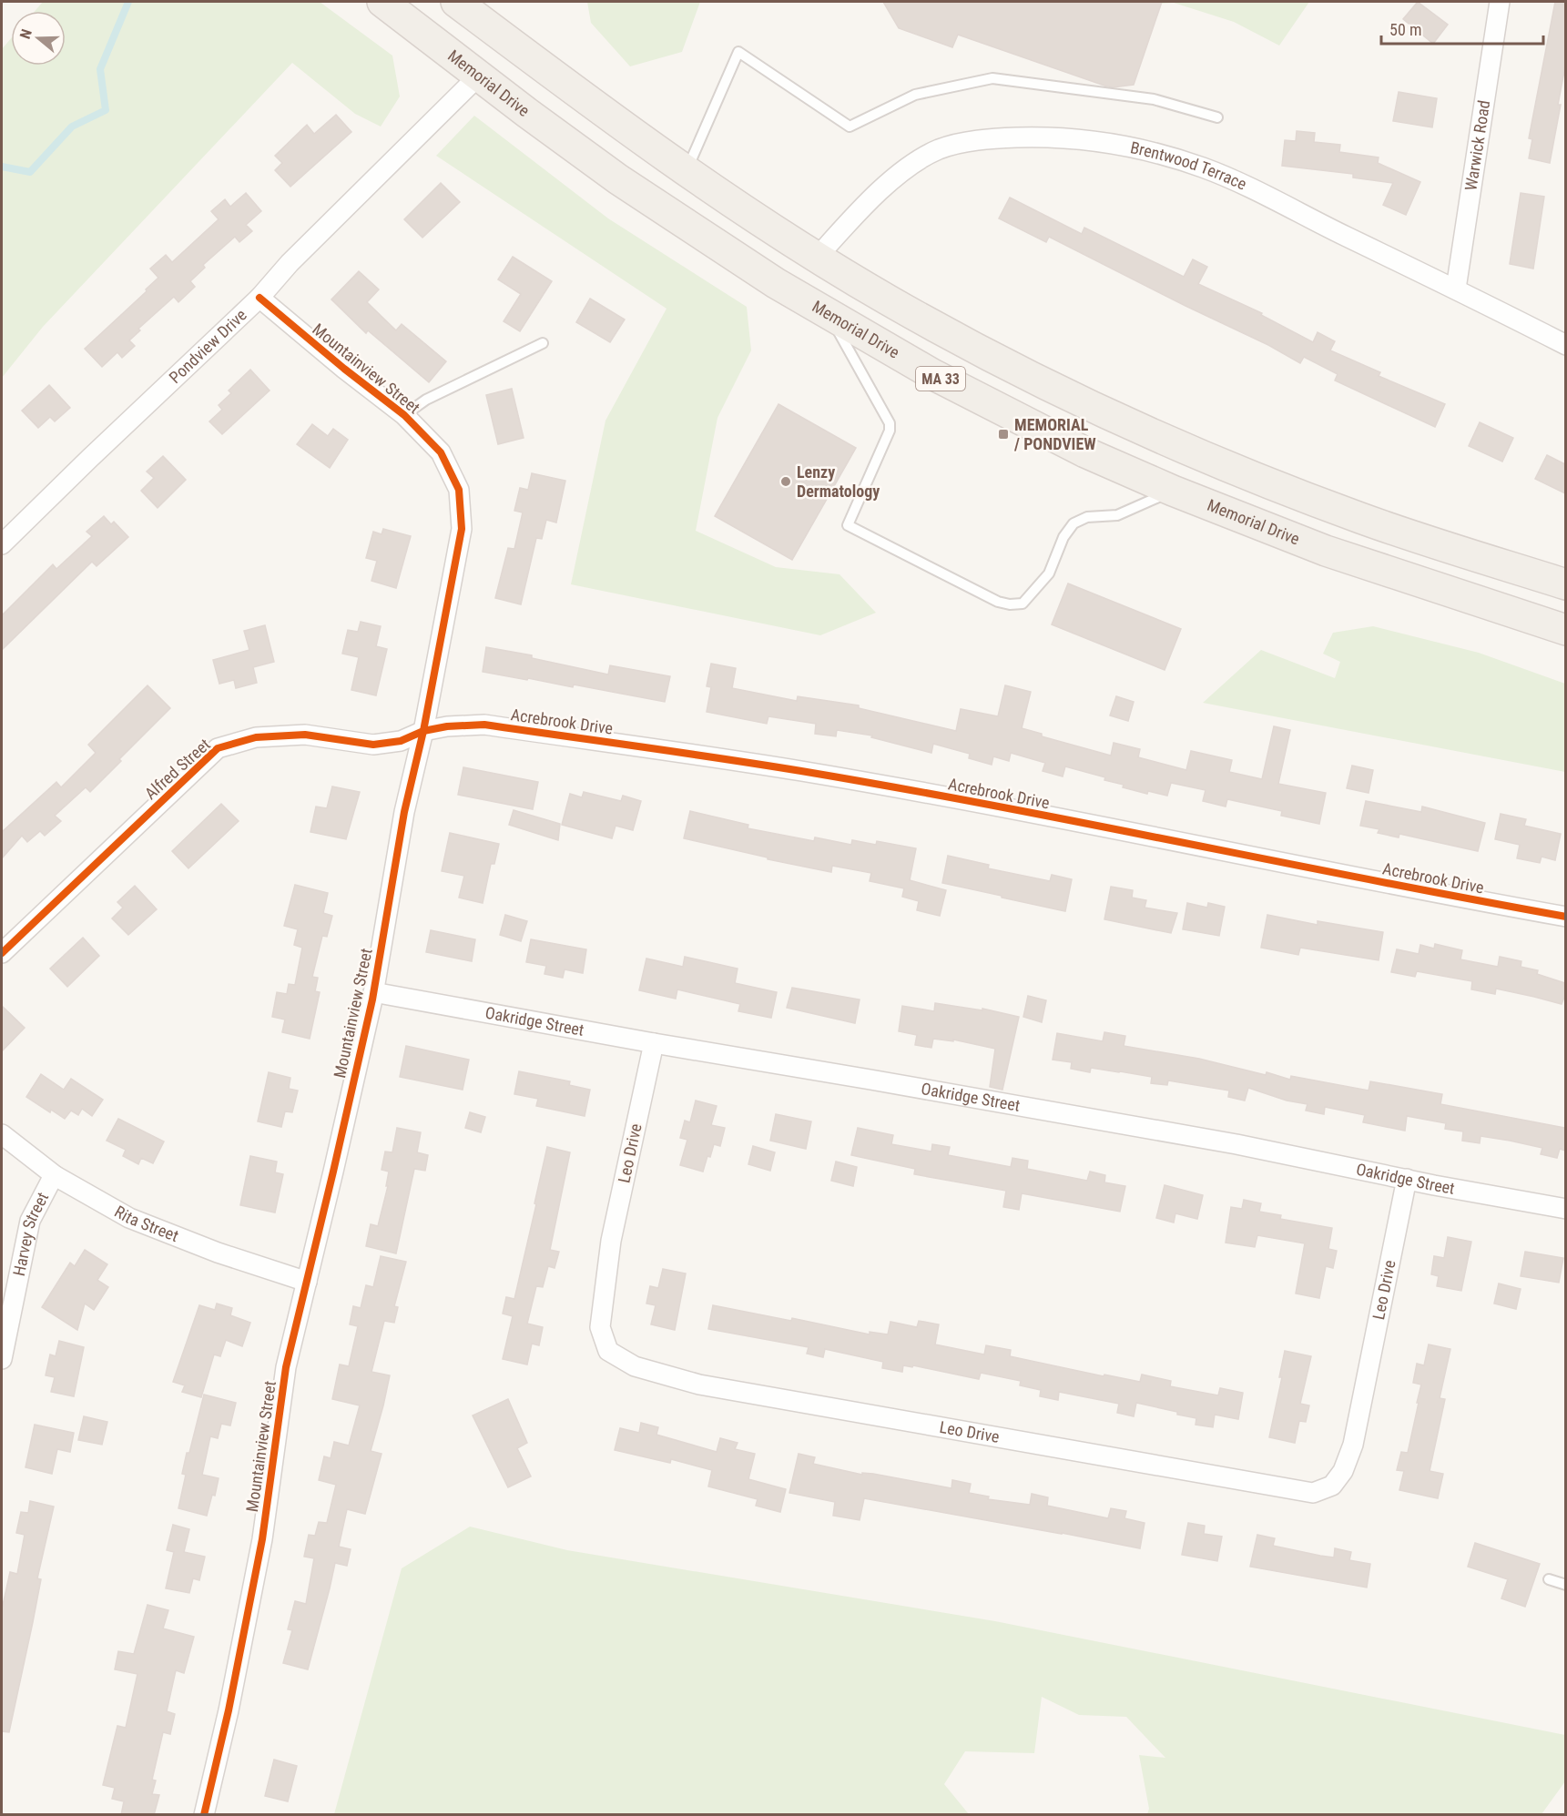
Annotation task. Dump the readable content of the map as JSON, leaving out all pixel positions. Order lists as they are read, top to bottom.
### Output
{
  "streets": {
    "main road": ["Memorial Drive", "MA 33"],
    "street": [
      "Warwick Road",
      "Brentwood Terrace",
      "Pondview Drive",
      "Mountainview Street",
      "Acrebrook Drive",
      "Alfred Street",
      "Oakridge Street",
      "Leo Drive",
      "Rita Street",
      "Harvey Street"
    ]
  },
  "crossings": [
    ["Memorial Drive", "Pondview Drive"],
    ["Warwick Road", "Brentwood Terrace"],
    ["Brentwood Terrace", "MA 33"],
    ["Pondview Drive", "Mountainview Street"],
    ["Mountainview Street", "Acrebrook Drive"],
    ["Mountainview Street", "Alfred Street"],
    ["Mountainview Street", "Oakridge Street"],
    ["Mountainview Street", "Rita Street"],
    ["Acrebrook Drive", "Alfred Street"],
    ["Oakridge Street", "Leo Drive"],
    ["Rita Street", "Harvey Street"]
  ],
  "places": {
    "transit": ["MEMORIAL / PONDVIEW"],
    "other": ["Lenzy Dermatology"]
  },
  "scale_bar": "50 m",
  "north": "left"
}
